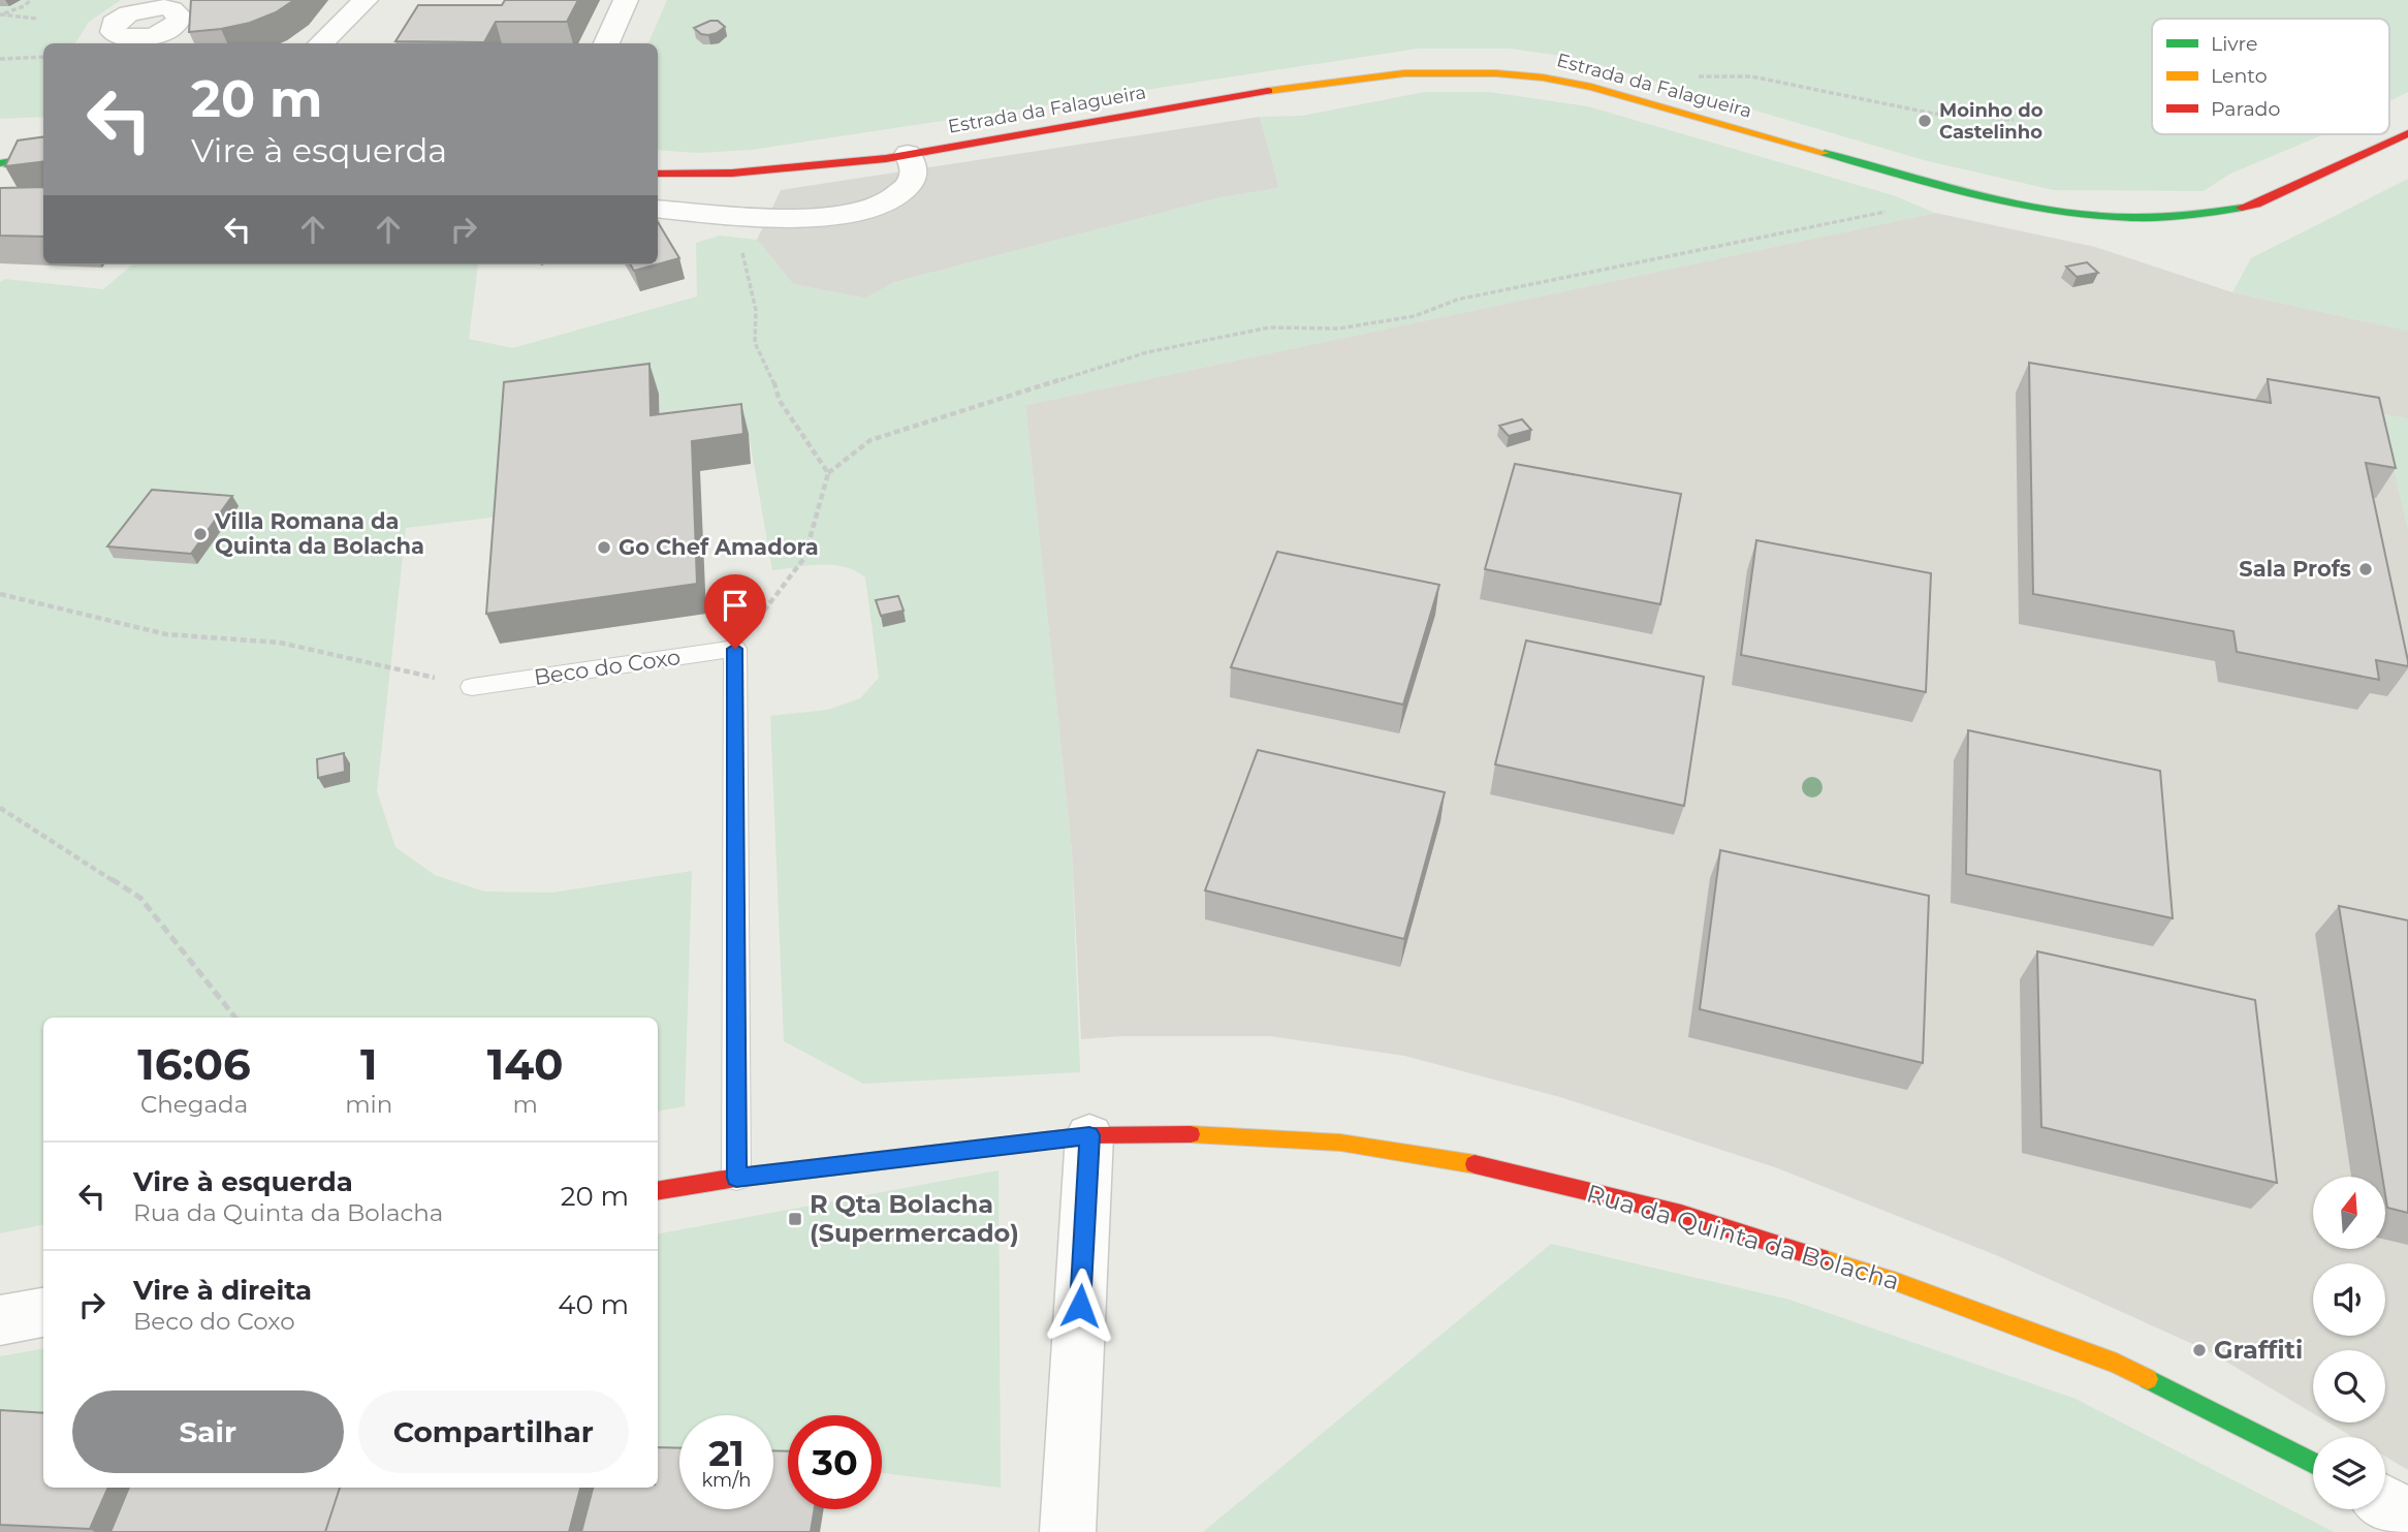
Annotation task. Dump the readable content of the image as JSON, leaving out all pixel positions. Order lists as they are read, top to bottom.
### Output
{
  "streets": {
    "street": ["Estrada da Falagueira", "Rua da Quinta da Bolacha"],
    "lane": ["Beco do Coxo"]
  },
  "places": {
    "other": [
      "Moinho do Castelinho",
      "Villa Romana da Quinta da Bolacha",
      "Go Chef Amadora",
      "Sala Profs",
      "Graffiti"
    ],
    "transit": ["R Qta Bolacha (Supermercado)"]
  },
  "legend": ["Livre", "Lento", "Parado"],
  "north": "top",
  "page": {
    "turn": ["20 m", "Vire à esquerda"],
    "eta": [
      "16:06",
      "Chegada",
      "1",
      "min",
      "140",
      "m"
    ],
    "list": [
      {
        "name": "Vire à esquerda",
        "note": "Rua da Quinta da Bolacha",
        "value": "20 m"
      },
      {
        "name": "Vire à direita",
        "note": "Beco do Coxo",
        "value": "40 m"
      }
    ],
    "buttons": ["Sair", "Compartilhar"],
    "speed": "21 km/h",
    "limit": "30"
  }
}
